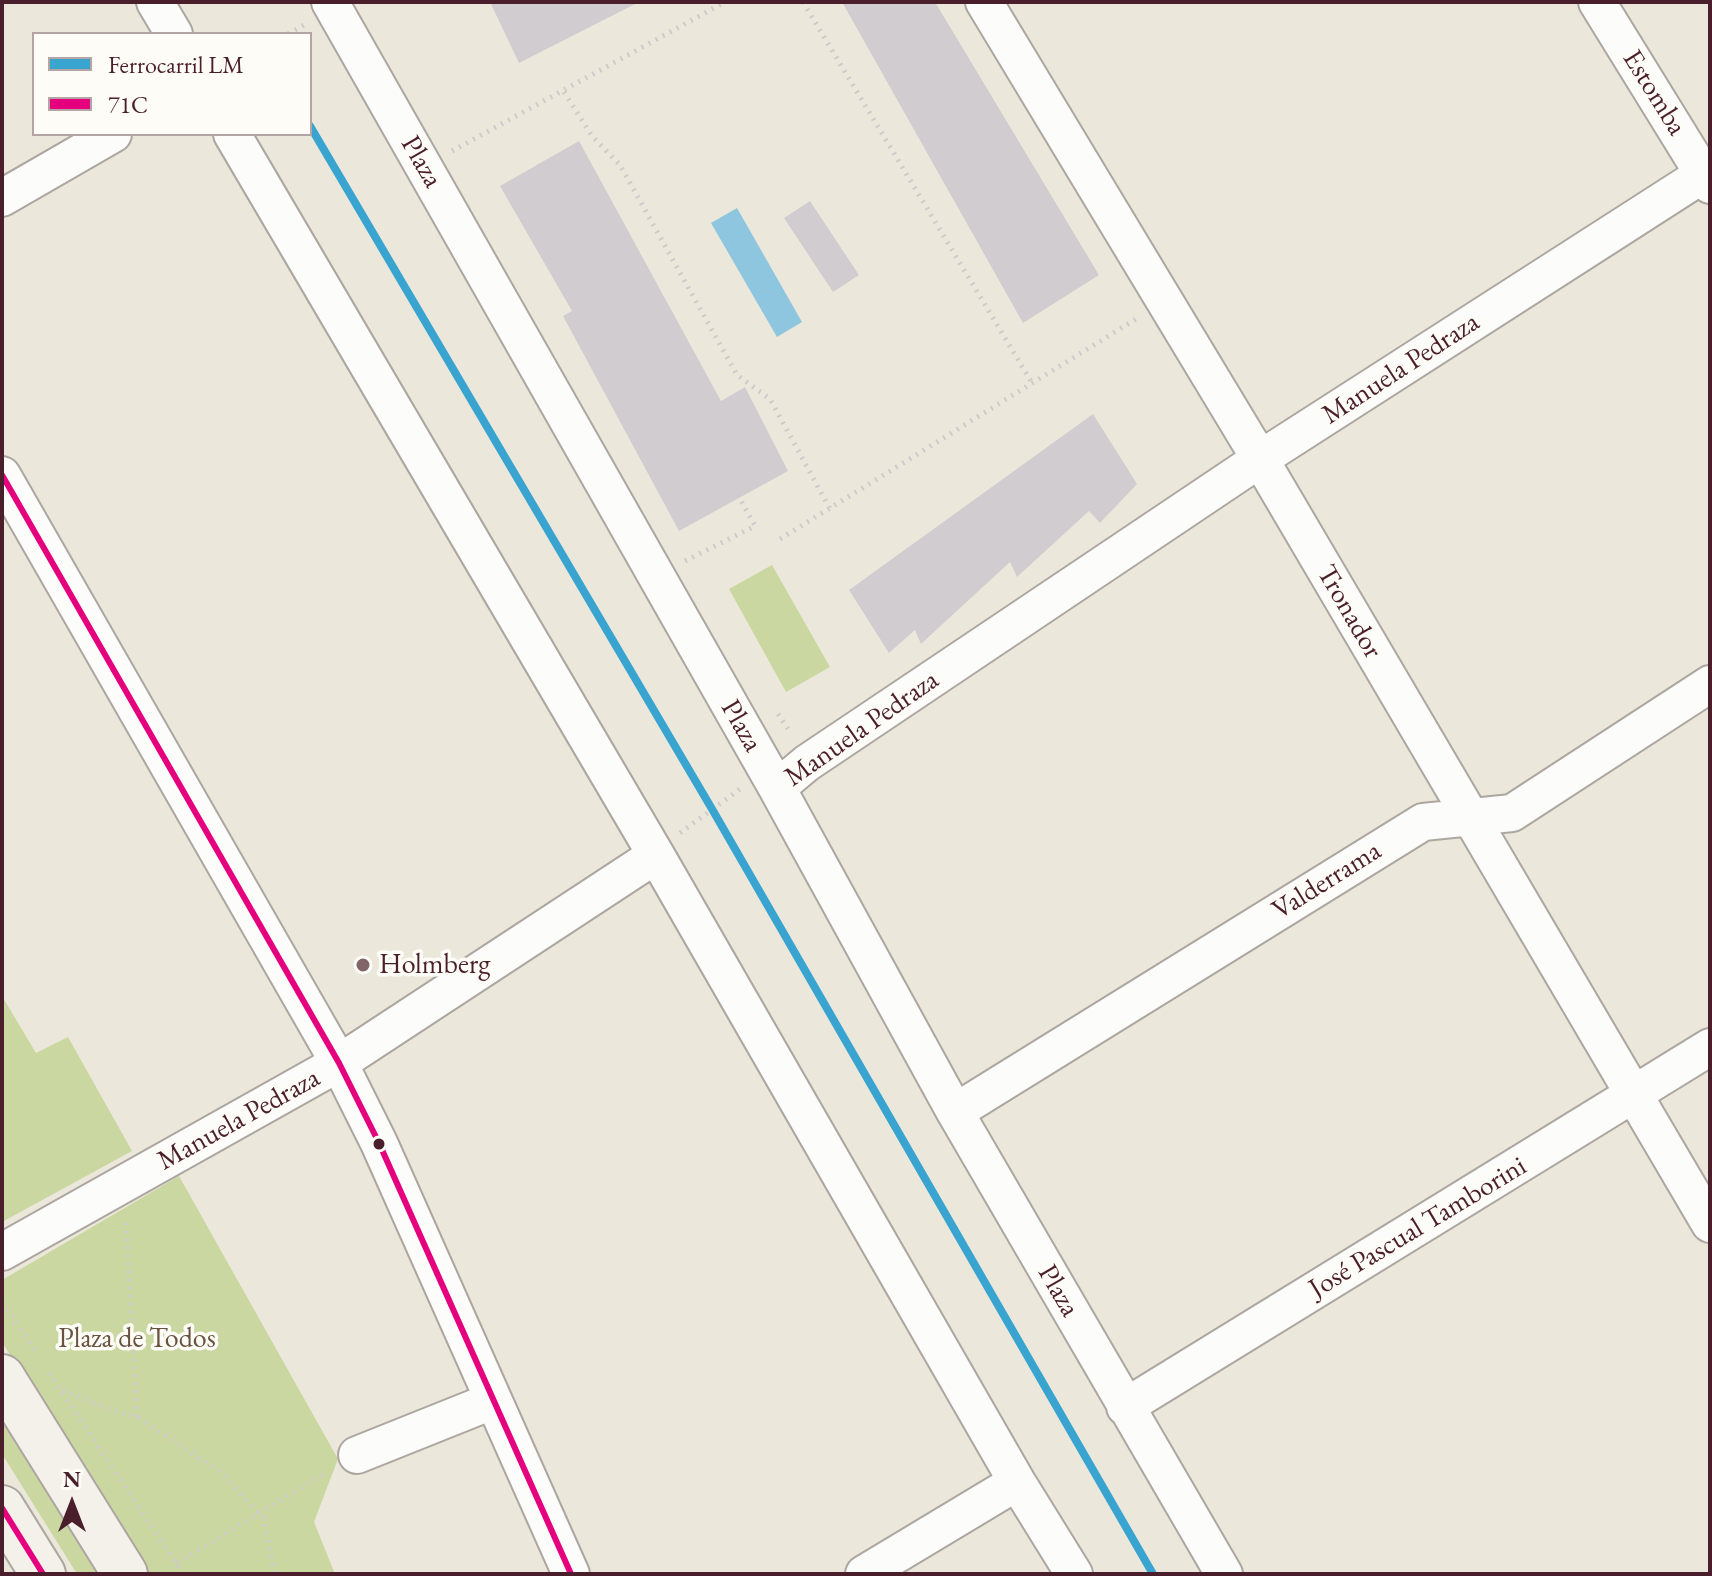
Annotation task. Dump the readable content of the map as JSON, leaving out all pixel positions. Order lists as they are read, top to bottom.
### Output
{
  "streets": {
    "street": [
      "Estomba",
      "Plaza",
      "Manuela Pedraza",
      "Tronador",
      "Valderrama",
      "José Pascual Tamborini"
    ]
  },
  "crossings": [
    ["Estomba", "Manuela Pedraza"],
    ["Plaza", "Manuela Pedraza"],
    ["Plaza", "Valderrama"],
    ["Plaza", "José Pascual Tamborini"],
    ["Manuela Pedraza", "Tronador"],
    ["Tronador", "Valderrama"],
    ["Tronador", "José Pascual Tamborini"]
  ],
  "parks": ["Plaza de Todos"],
  "places": ["Holmberg"],
  "lines": ["rail line LM", "transit line 71C"],
  "legend": ["Ferrocarril LM", "71C"],
  "north": "top"
}
